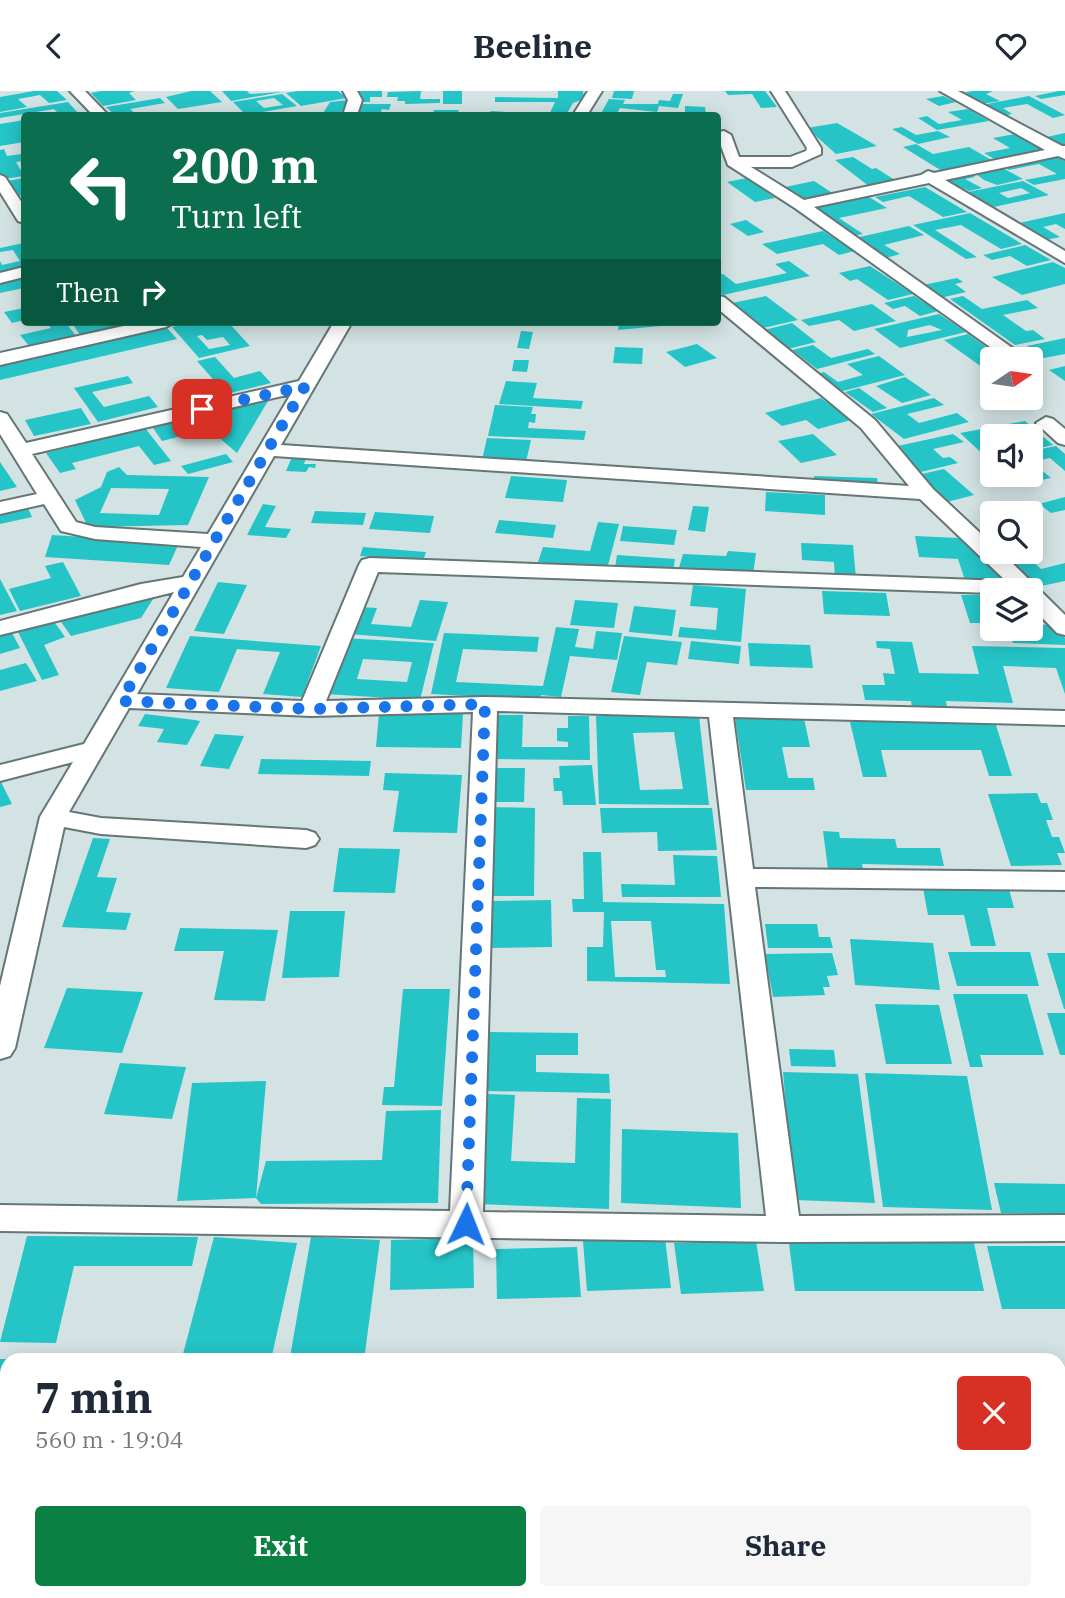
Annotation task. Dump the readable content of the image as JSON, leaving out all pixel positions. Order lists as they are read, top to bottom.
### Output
{
  "north": "right",
  "page": {
    "header": "Beeline",
    "turn": ["200 m", "Turn left"],
    "then": "Then",
    "heading": ["7 min", "560 m · 19:04"],
    "buttons": ["Exit", "Share"]
  }
}
